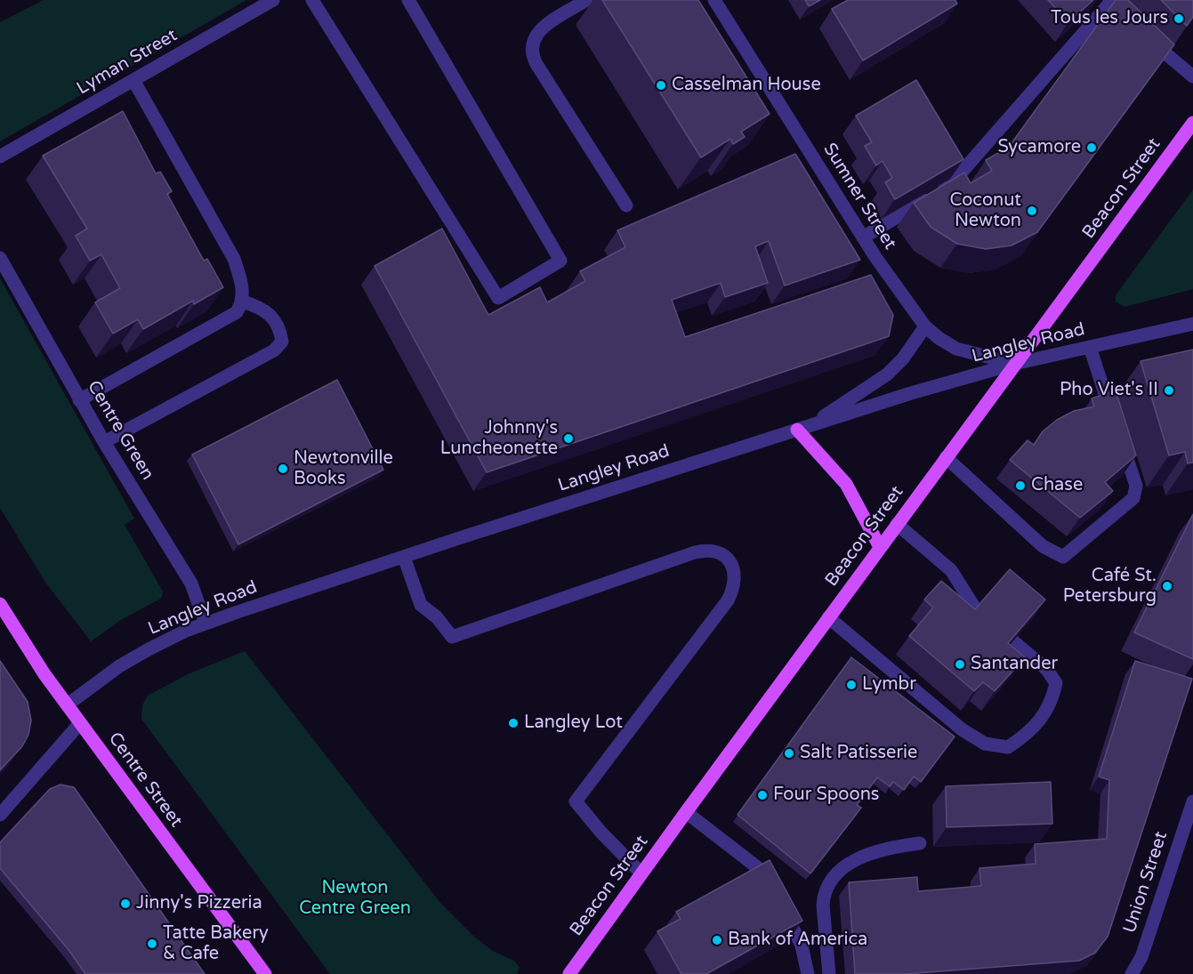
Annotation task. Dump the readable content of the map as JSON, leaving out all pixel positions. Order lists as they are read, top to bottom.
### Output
{
  "streets": {
    "main road": ["Beacon Street", "Centre Street"],
    "street": [
      "Lyman Street",
      "Sumner Street",
      "Langley Road",
      "Centre Green",
      "Union Street"
    ]
  },
  "crossings": [
    ["Beacon Street", "Sumner Street"],
    ["Beacon Street", "Langley Road"],
    ["Sumner Street", "Langley Road"],
    ["Langley Road", "Centre Green"],
    ["Langley Road", "Centre Street"]
  ],
  "parks": ["Newton Centre Green"],
  "places": [
    "Tous les Jours",
    "Casselman House",
    "Sycamore",
    "Coconut Newton",
    "Pho Viet's II",
    "Johnny's Luncheonette",
    "Newtonville Books",
    "Chase",
    "Café St. Petersburg",
    "Santander",
    "Lymbr",
    "Langley Lot",
    "Salt Patisserie",
    "Four Spoons",
    "Jinny's Pizzeria",
    "Bank of America",
    "Tatte Bakery & Cafe"
  ]
}
